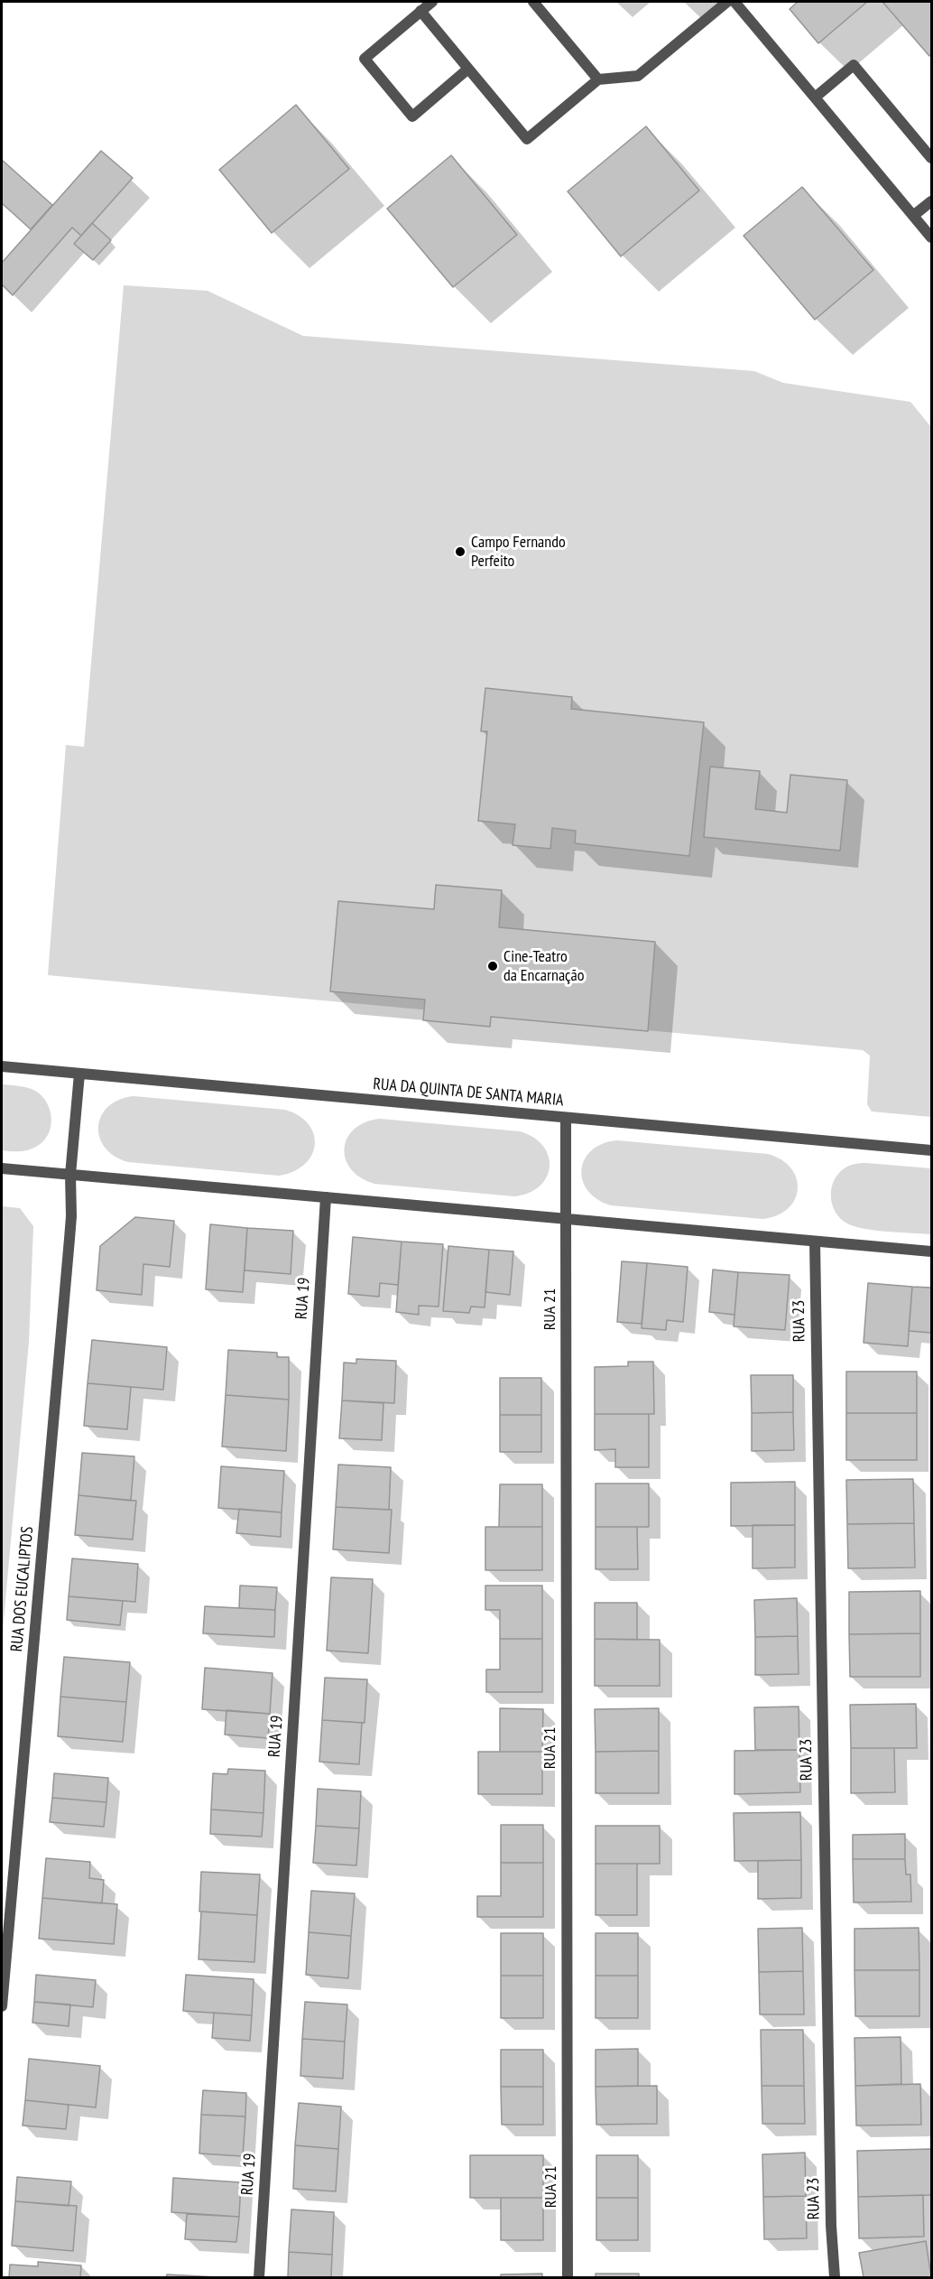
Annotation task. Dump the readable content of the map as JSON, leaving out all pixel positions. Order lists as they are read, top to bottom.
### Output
{
  "streets": {
    "street": [
      "RUA DA QUINTA DE SANTA MARIA",
      "RUA 19",
      "RUA 21",
      "RUA 23",
      "RUA DOS EUCALIPTOS"
    ]
  },
  "crossings": [
    ["RUA DA QUINTA DE SANTA MARIA", "RUA 21"],
    ["RUA DA QUINTA DE SANTA MARIA", "RUA DOS EUCALIPTOS"]
  ],
  "places": ["Campo Fernando Perfeito", "Cine-Teatro da Encarnação"]
}
